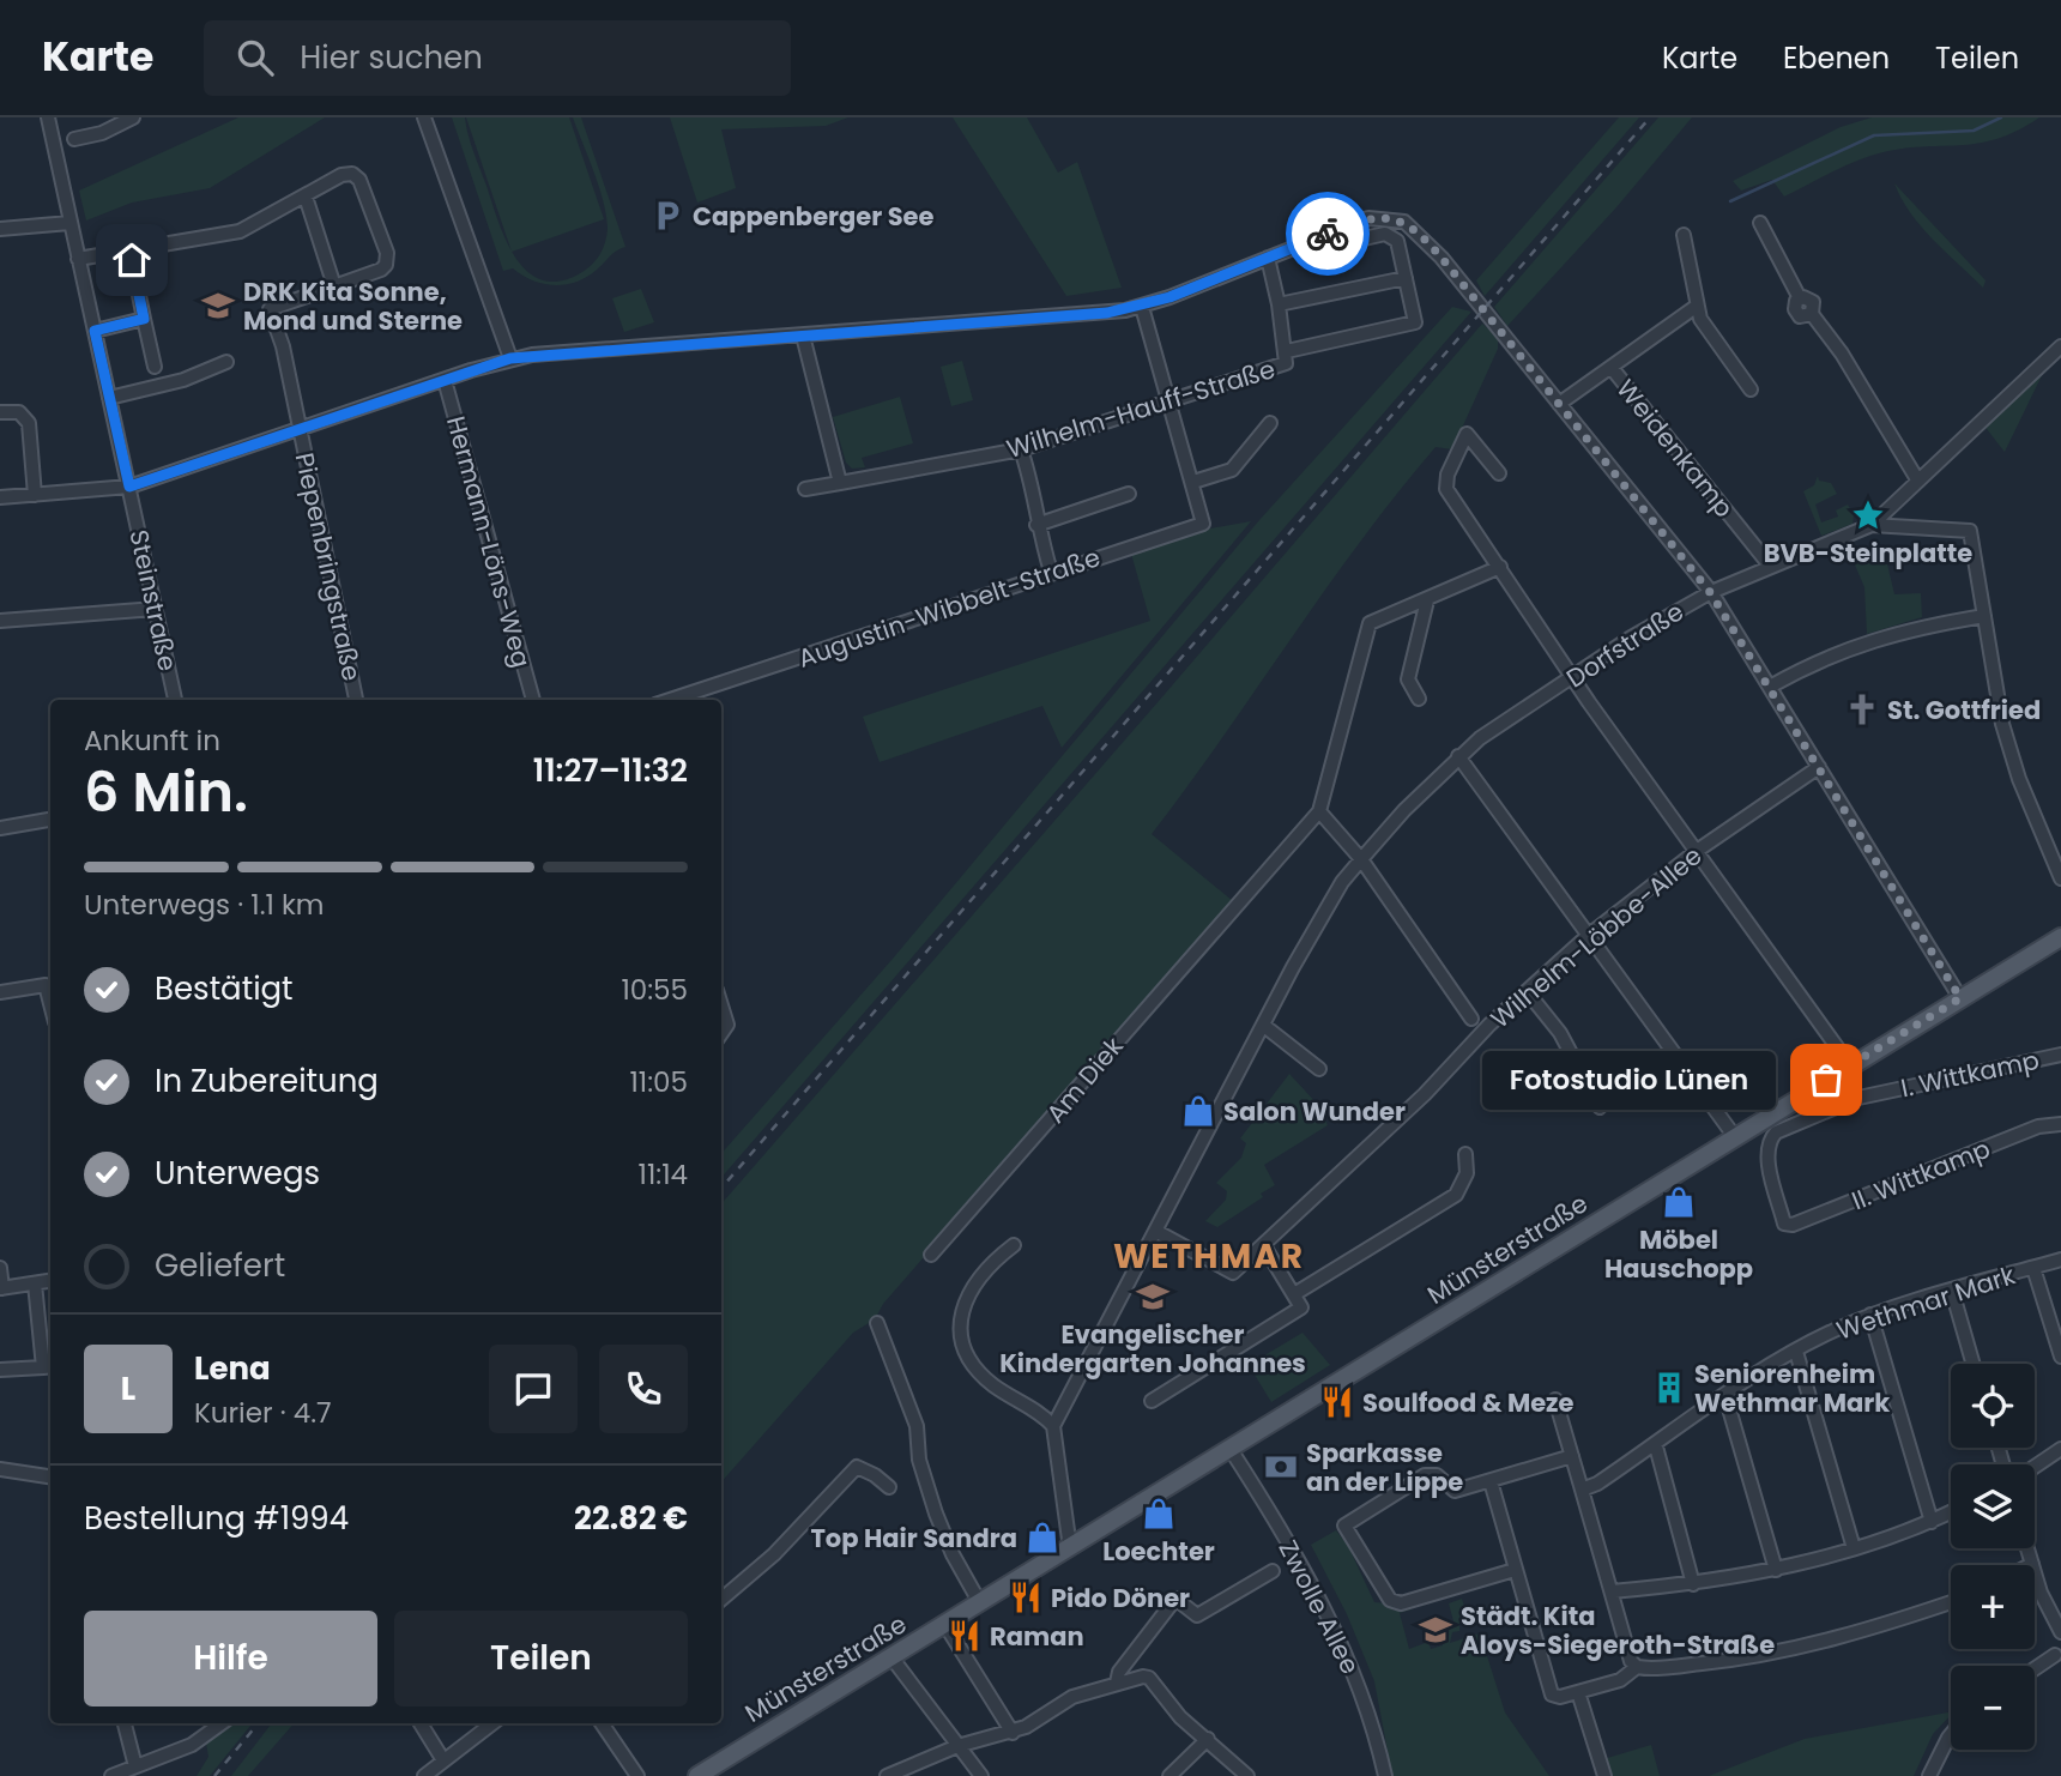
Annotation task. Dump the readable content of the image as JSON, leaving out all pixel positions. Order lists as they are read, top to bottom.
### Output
{
  "streets": {
    "main road": ["Münsterstraße"],
    "street": [
      "Wilhelm-Hauff-Straße",
      "Weidenkamp",
      "Hermann-Löns-Weg",
      "Piepenbringstraße",
      "Steinstraße",
      "Augustin-Wibbelt-Straße",
      "Dorfstraße",
      "Wilhelm-Löbbe-Allee",
      "I. Wittkamp",
      "Am Diek",
      "II. Wittkamp",
      "Wethmar Mark",
      "Zwolle Allee"
    ]
  },
  "crossings": [
    ["Wilhelm-Hauff-Straße", "Augustin-Wibbelt-Straße"],
    ["Weidenkamp", "Dorfstraße"],
    ["Dorfstraße", "Wilhelm-Löbbe-Allee"],
    ["I. Wittkamp", "II. Wittkamp"],
    ["Münsterstraße", "Zwolle Allee"]
  ],
  "districts": ["WETHMAR"],
  "places": {
    "parking": ["Cappenberger See"],
    "school or university": ["DRK Kita Sonne, Mond und Sterne", "Evangelischer Kindergarten Johannes", "Städt. Kita Aloys-Siegeroth-Straße"],
    "place": ["BVB-Steinplatte"],
    "church": ["St. Gottfried"],
    "other": ["Fotostudio Lünen"],
    "shop": [
      "Salon Wunder",
      "Möbel Hauschopp",
      "Loechter",
      "Top Hair Sandra"
    ],
    "building": ["Seniorenheim Wethmar Mark"],
    "restaurant": ["Soulfood & Meze", "Pido Döner", "Raman"],
    "bank": ["Sparkasse an der Lippe"]
  },
  "page": {
    "header": "Karte",
    "search": "Hier suchen",
    "nav": ["Karte", "Ebenen", "Teilen"],
    "heading": ["6 Min.", "Ankunft in", "11:27–11:32"],
    "panel": [
      "Lena",
      "Kurier · 4.7",
      "Bestellung #1994",
      "22.82 €"
    ],
    "bar": "Unterwegs · 1.1 km",
    "list": [
      ["Bestätigt", "10:55"],
      ["In Zubereitung", "11:05"],
      ["Unterwegs", "11:14"],
      "Geliefert"
    ],
    "bubble": "Fotostudio Lünen",
    "round": "L",
    "map_buttons": ["+", "−"],
    "buttons": ["Hilfe", "Teilen"]
  }
}
